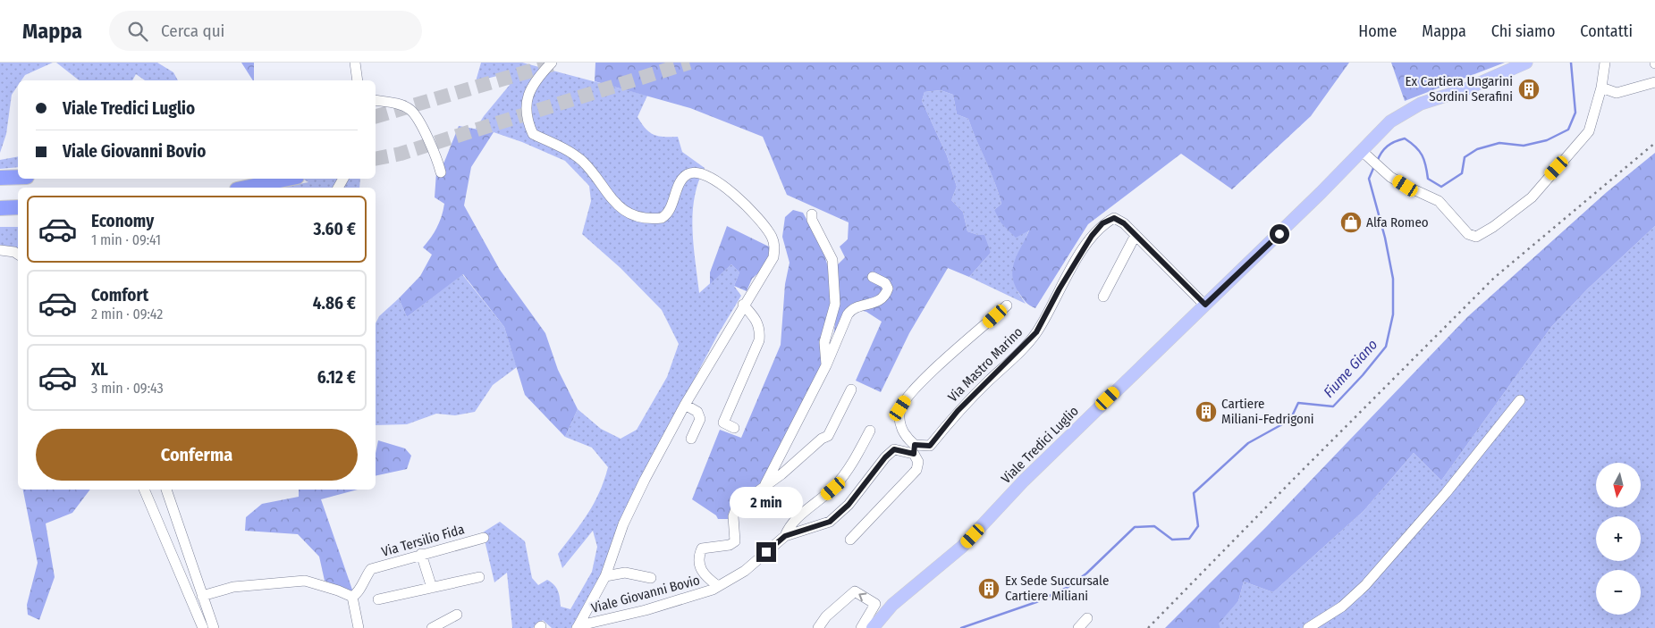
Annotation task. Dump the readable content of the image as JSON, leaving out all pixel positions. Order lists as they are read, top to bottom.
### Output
{
  "streets": {
    "main road": ["Viale Tredici Luglio"],
    "street": ["Via Mastro Marino", "Via Tersilio Fida", "Viale Giovanni Bovio"]
  },
  "crossings": [
    ["Via Mastro Marino", "Viale Tredici Luglio"]
  ],
  "water": ["Fiume Giano"],
  "places": {
    "building": ["Ex Cartiera Ungarini Sordini Serafini", "Cartiere Miliani-Fedrigoni", "Ex Sede Succursale Cartiere Miliani"],
    "shop": ["Alfa Romeo"]
  },
  "north": "bottom",
  "page": {
    "header": "Mappa",
    "search": "Cerca qui",
    "nav": [
      "Home",
      "Mappa",
      "Chi siamo",
      "Contatti"
    ],
    "banner": ["Viale Tredici Luglio", "Viale Giovanni Bovio"],
    "list": [
      {
        "name": "Economy",
        "note": "1 min · 09:41",
        "value": "3.60 €"
      },
      {
        "name": "Comfort",
        "note": "2 min · 09:42",
        "value": "4.86 €"
      },
      {
        "name": "XL",
        "note": "3 min · 09:43",
        "value": "6.12 €"
      }
    ],
    "buttons": "Conferma",
    "map_buttons": ["+", "−"],
    "bubble": "2 min"
  }
}
